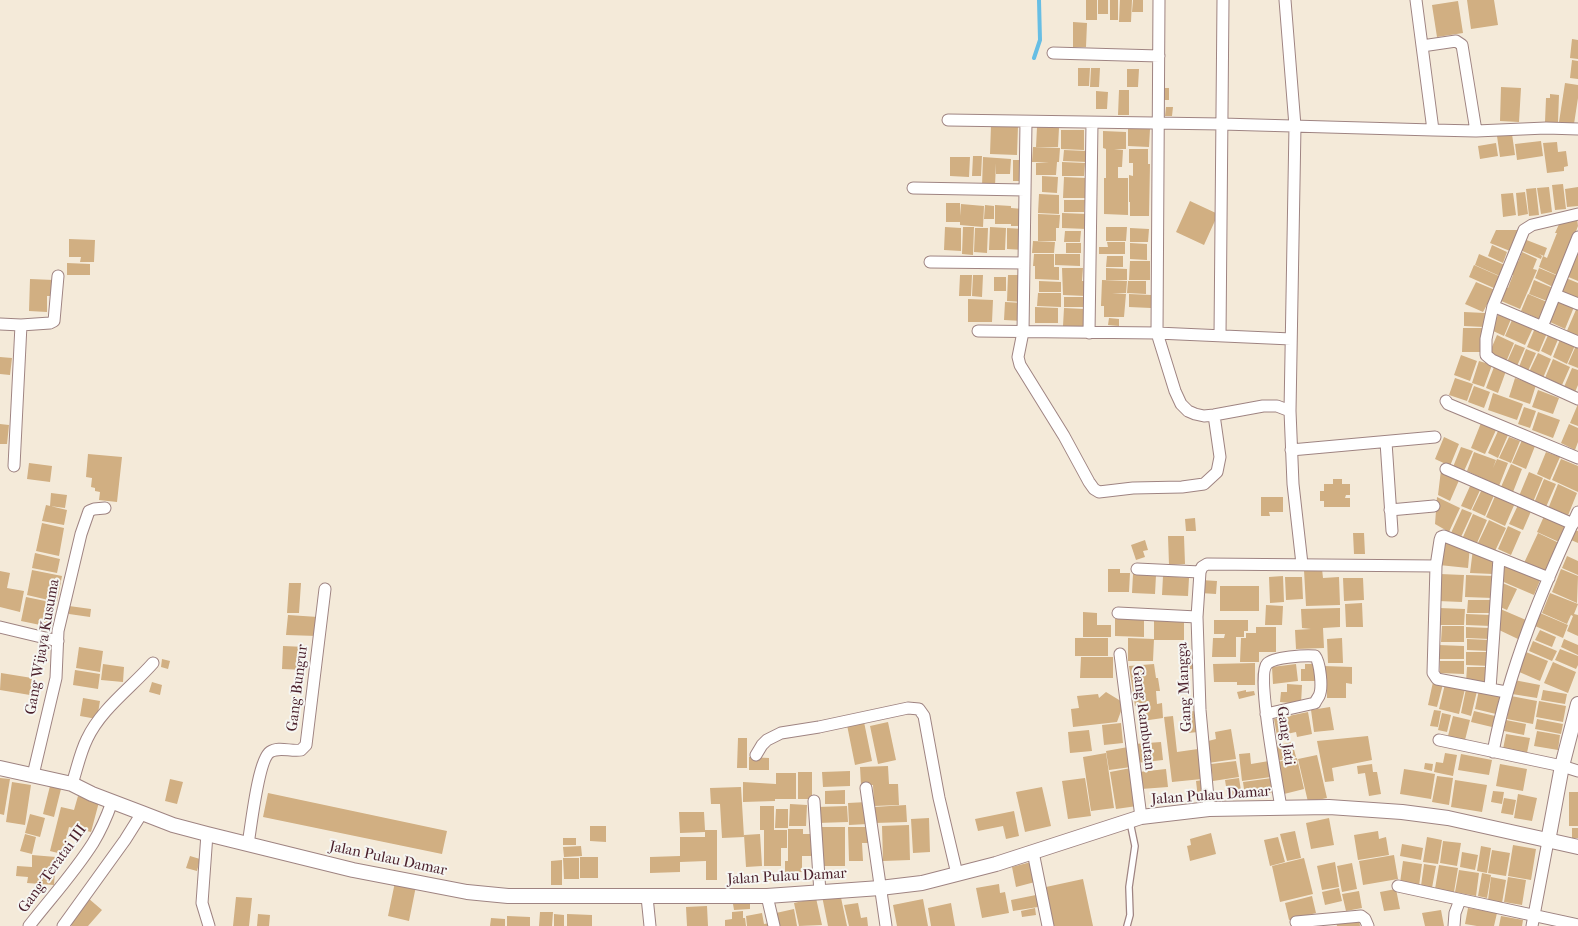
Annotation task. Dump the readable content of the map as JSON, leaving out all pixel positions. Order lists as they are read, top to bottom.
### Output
{
  "streets": {
    "street": [
      "Gang Wijaya Kusuma",
      "Gang Mangga",
      "Gang Bungur",
      "Gang Rambutan",
      "Gang Jati",
      "Jalan Pulau Damar",
      "Gang Teratai III"
    ]
  },
  "crossings": [
    ["Gang Wijaya Kusuma", "Jalan Pulau Damar"],
    ["Gang Mangga", "Jalan Pulau Damar"],
    ["Gang Bungur", "Jalan Pulau Damar"],
    ["Gang Rambutan", "Jalan Pulau Damar"],
    ["Gang Jati", "Jalan Pulau Damar"],
    ["Jalan Pulau Damar", "Gang Teratai III"]
  ]
}
